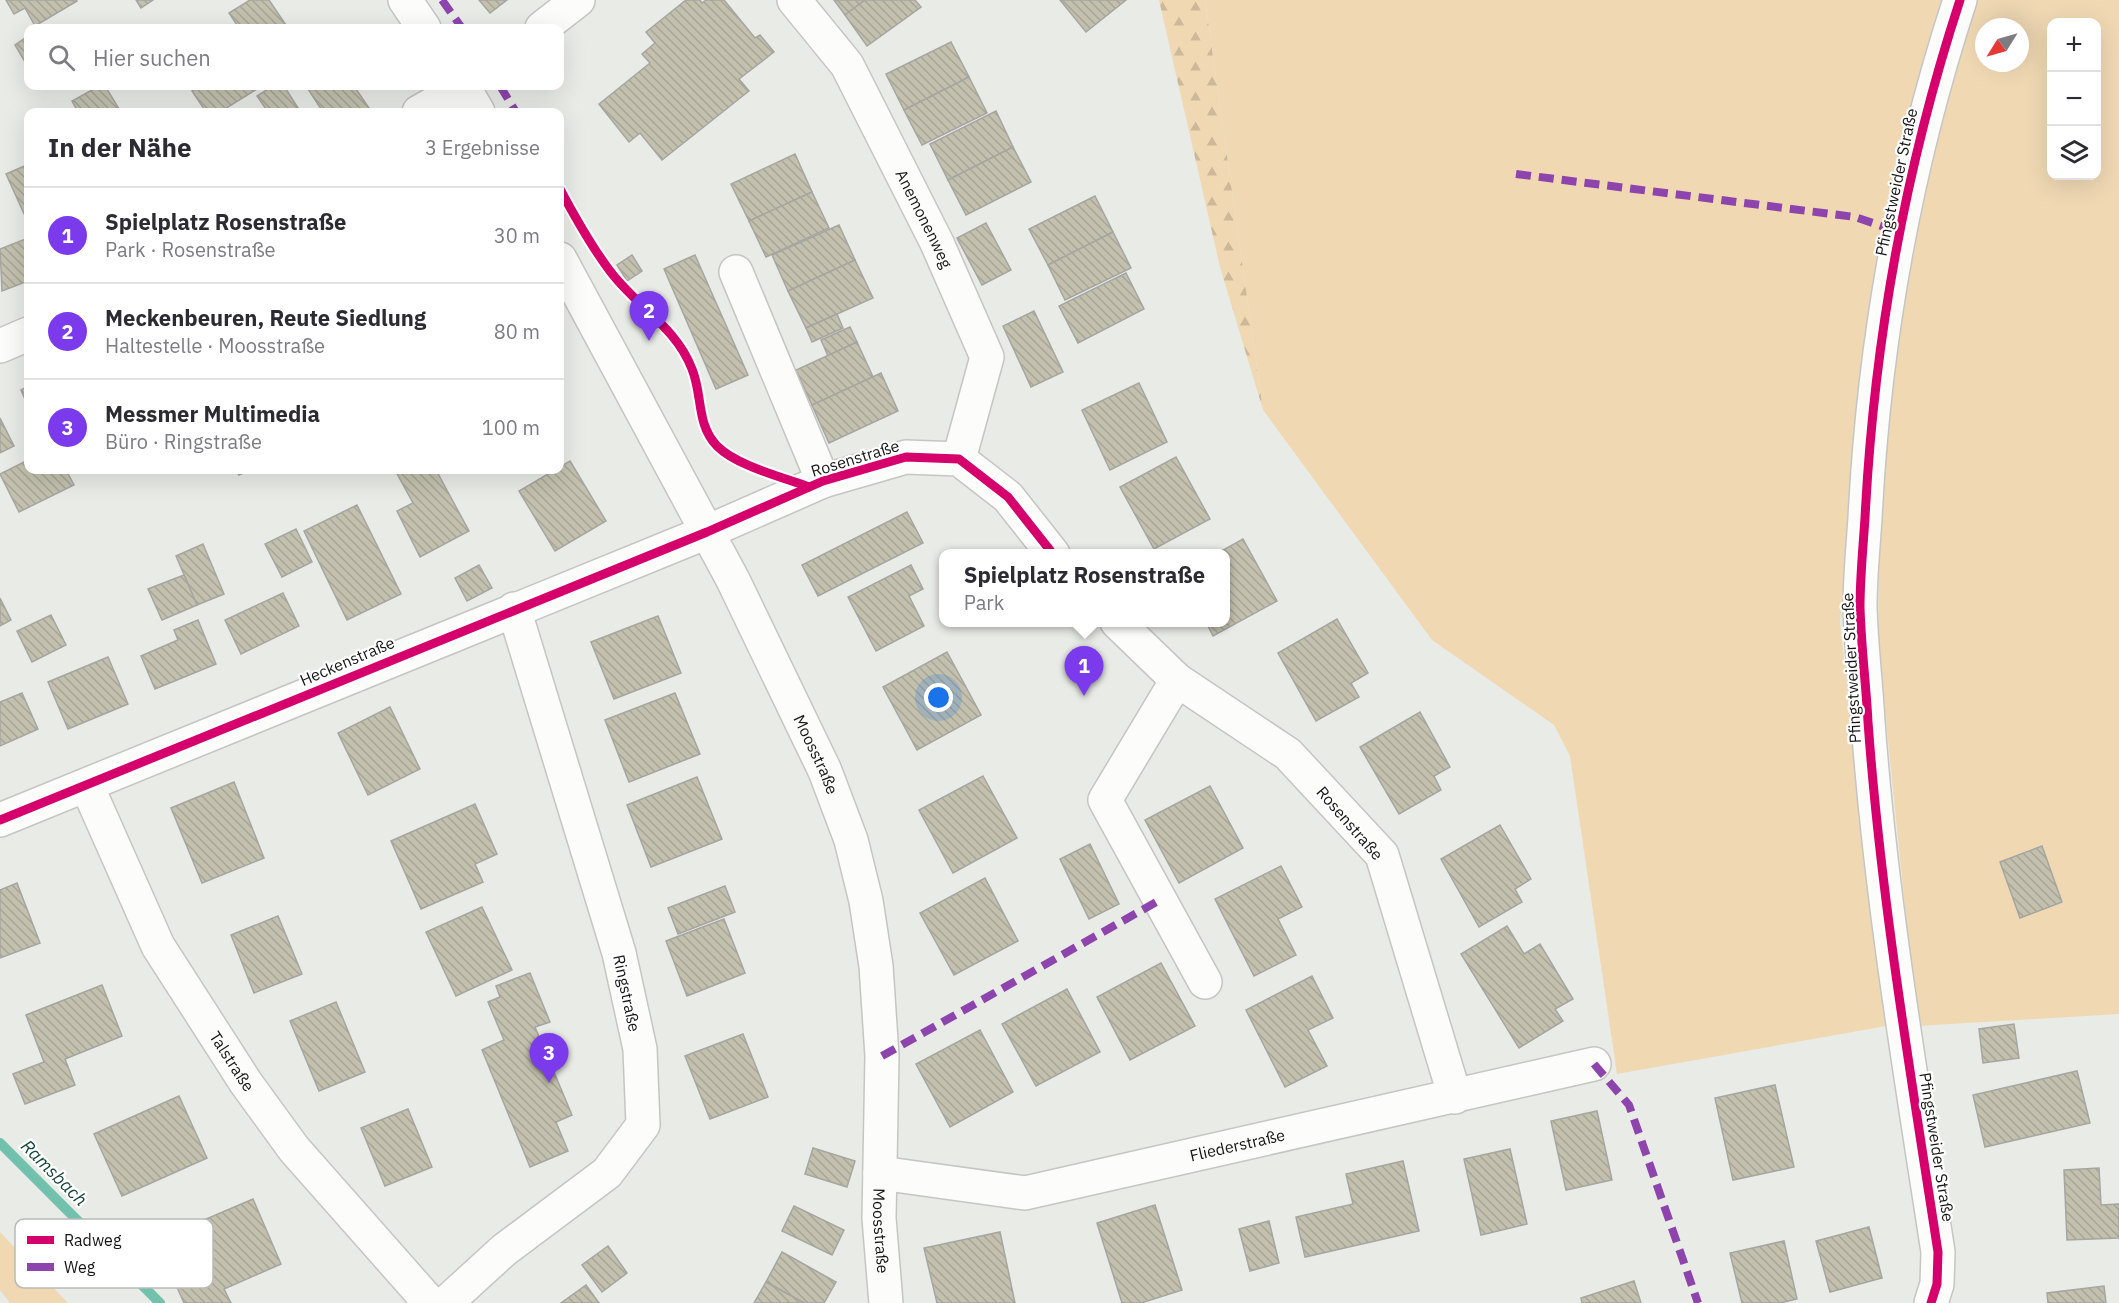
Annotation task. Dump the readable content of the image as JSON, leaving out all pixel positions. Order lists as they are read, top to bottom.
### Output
{
  "streets": {
    "street": [
      "Pfingstweider Straße",
      "Anemonenweg",
      "Rosenstraße",
      "Heckenstraße",
      "Moosstraße",
      "Ringstraße",
      "Talstraße",
      "Fliederstraße"
    ]
  },
  "crossings": [
    ["Anemonenweg", "Rosenstraße"],
    ["Rosenstraße", "Heckenstraße"],
    ["Rosenstraße", "Moosstraße"],
    ["Rosenstraße", "Fliederstraße"],
    ["Heckenstraße", "Moosstraße"],
    ["Heckenstraße", "Ringstraße"],
    ["Heckenstraße", "Talstraße"],
    ["Moosstraße", "Fliederstraße"]
  ],
  "water": ["Ramsbach"],
  "legend": ["Radweg", "Weg"],
  "north": "bottom left",
  "page": {
    "map_buttons": ["+", "−"],
    "search": "Hier suchen",
    "heading": ["In der Nähe", "3 Ergebnisse"],
    "list": [
      {
        "mark": "1",
        "name": "Spielplatz Rosenstraße",
        "note": "Park · Rosenstraße",
        "value": "30 m"
      },
      {
        "mark": "2",
        "name": "Meckenbeuren, Reute Siedlung",
        "note": "Haltestelle · Moosstraße",
        "value": "80 m"
      },
      {
        "mark": "3",
        "name": "Messmer Multimedia",
        "note": "Büro · Ringstraße",
        "value": "100 m"
      }
    ],
    "pins": ["2", "1", "3"],
    "popup": ["Spielplatz Rosenstraße", "Park"]
  }
}
